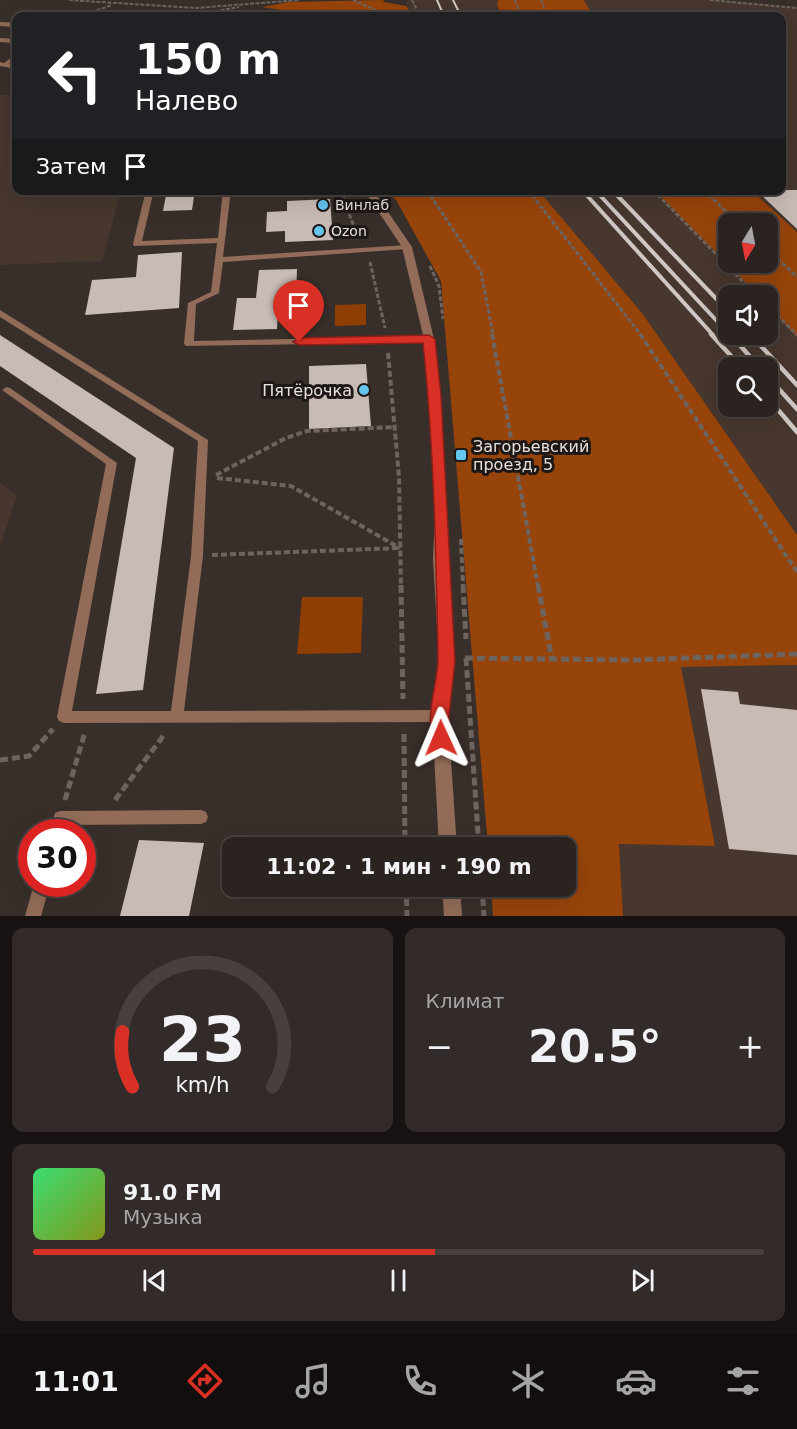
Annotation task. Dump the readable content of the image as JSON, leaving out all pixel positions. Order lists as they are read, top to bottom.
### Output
{
  "places": {
    "other": ["Винлаб", "Ozon", "Пятёрочка"],
    "transit": ["Загорьевский проезд, 5"]
  },
  "north": "bottom",
  "page": {
    "turn": ["150 m", "Налево"],
    "then": "Затем",
    "limit": "30",
    "trip": "11:02 · 1 мин · 190 m",
    "tile": "Климат",
    "heat": ["−", "20.5°", "+"],
    "song": ["91.0 FM", "Музыка"],
    "tabs": "11:01",
    "gauge": ["23", "km/h"]
  }
}
